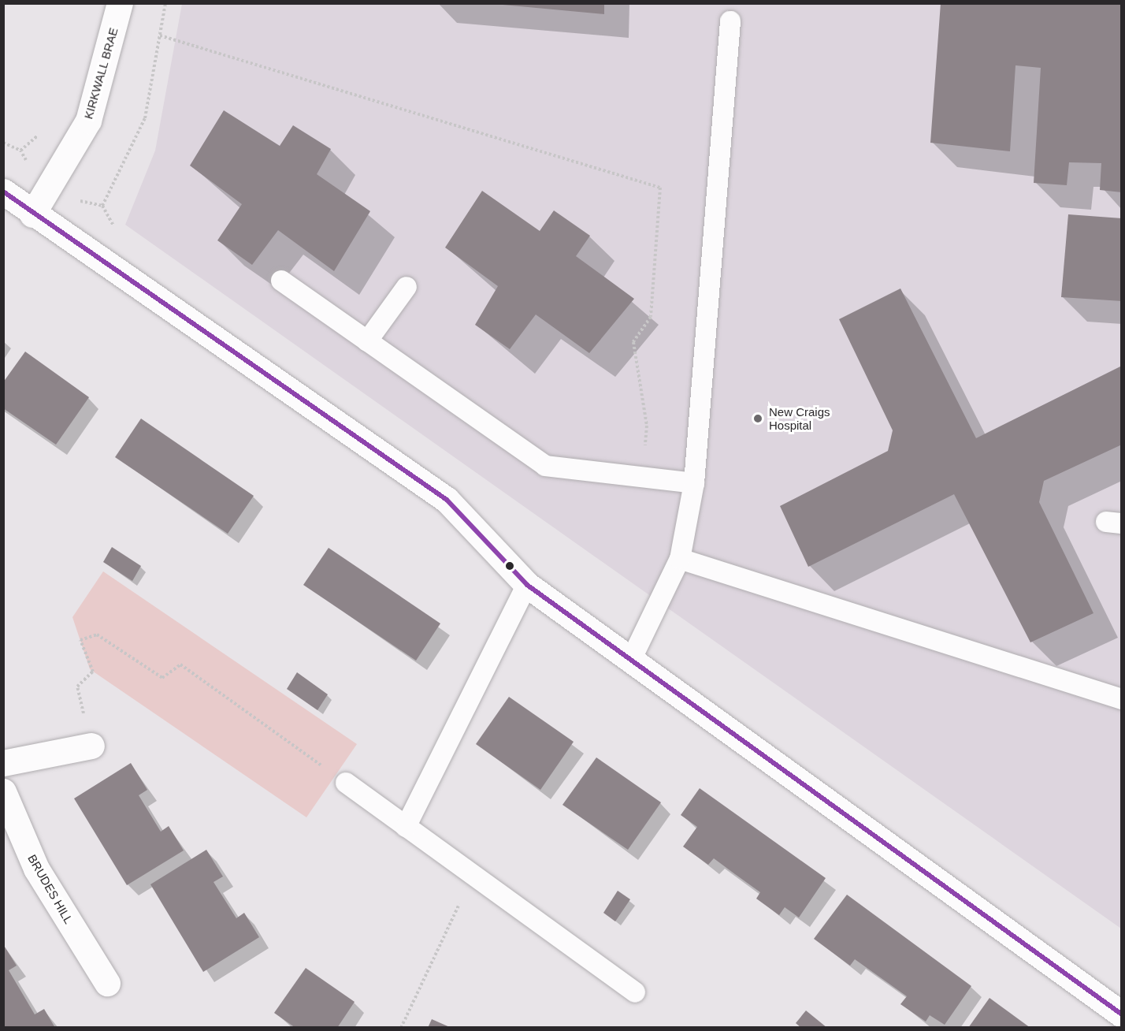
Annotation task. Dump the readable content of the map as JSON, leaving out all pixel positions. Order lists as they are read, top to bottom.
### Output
{
  "streets": {
    "street": ["KIRKWALL BRAE", "BRUDES HILL"]
  },
  "places": ["New Craigs Hospital"]
}
